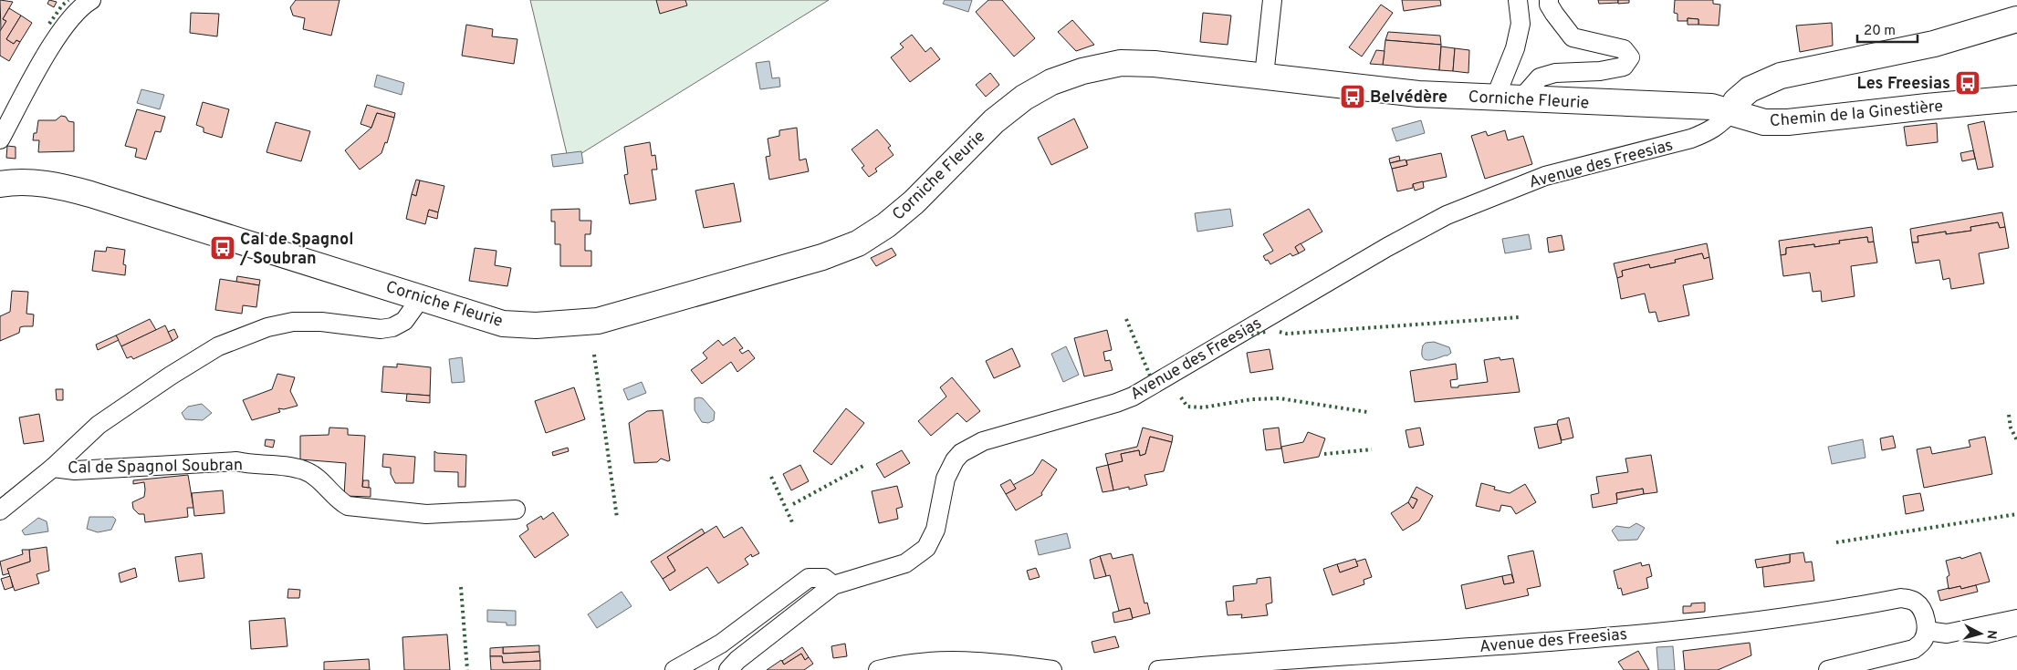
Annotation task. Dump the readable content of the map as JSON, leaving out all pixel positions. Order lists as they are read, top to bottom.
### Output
{
  "streets": {
    "main road": ["Corniche Fleurie", "Chemin de la Ginestière"],
    "street": ["Avenue des Freesias", "Cal de Spagnol Soubran"]
  },
  "crossings": [
    ["Corniche Fleurie", "Chemin de la Ginestière"],
    ["Corniche Fleurie", "Avenue des Freesias"],
    ["Corniche Fleurie", "Cal de Spagnol Soubran"],
    ["Chemin de la Ginestière", "Avenue des Freesias"]
  ],
  "places": {
    "bus stop": ["Les Freesias", "Belvédère", "Cal de Spagnol / Soubran"]
  },
  "scale_bar": "20 m",
  "north": "right"
}
